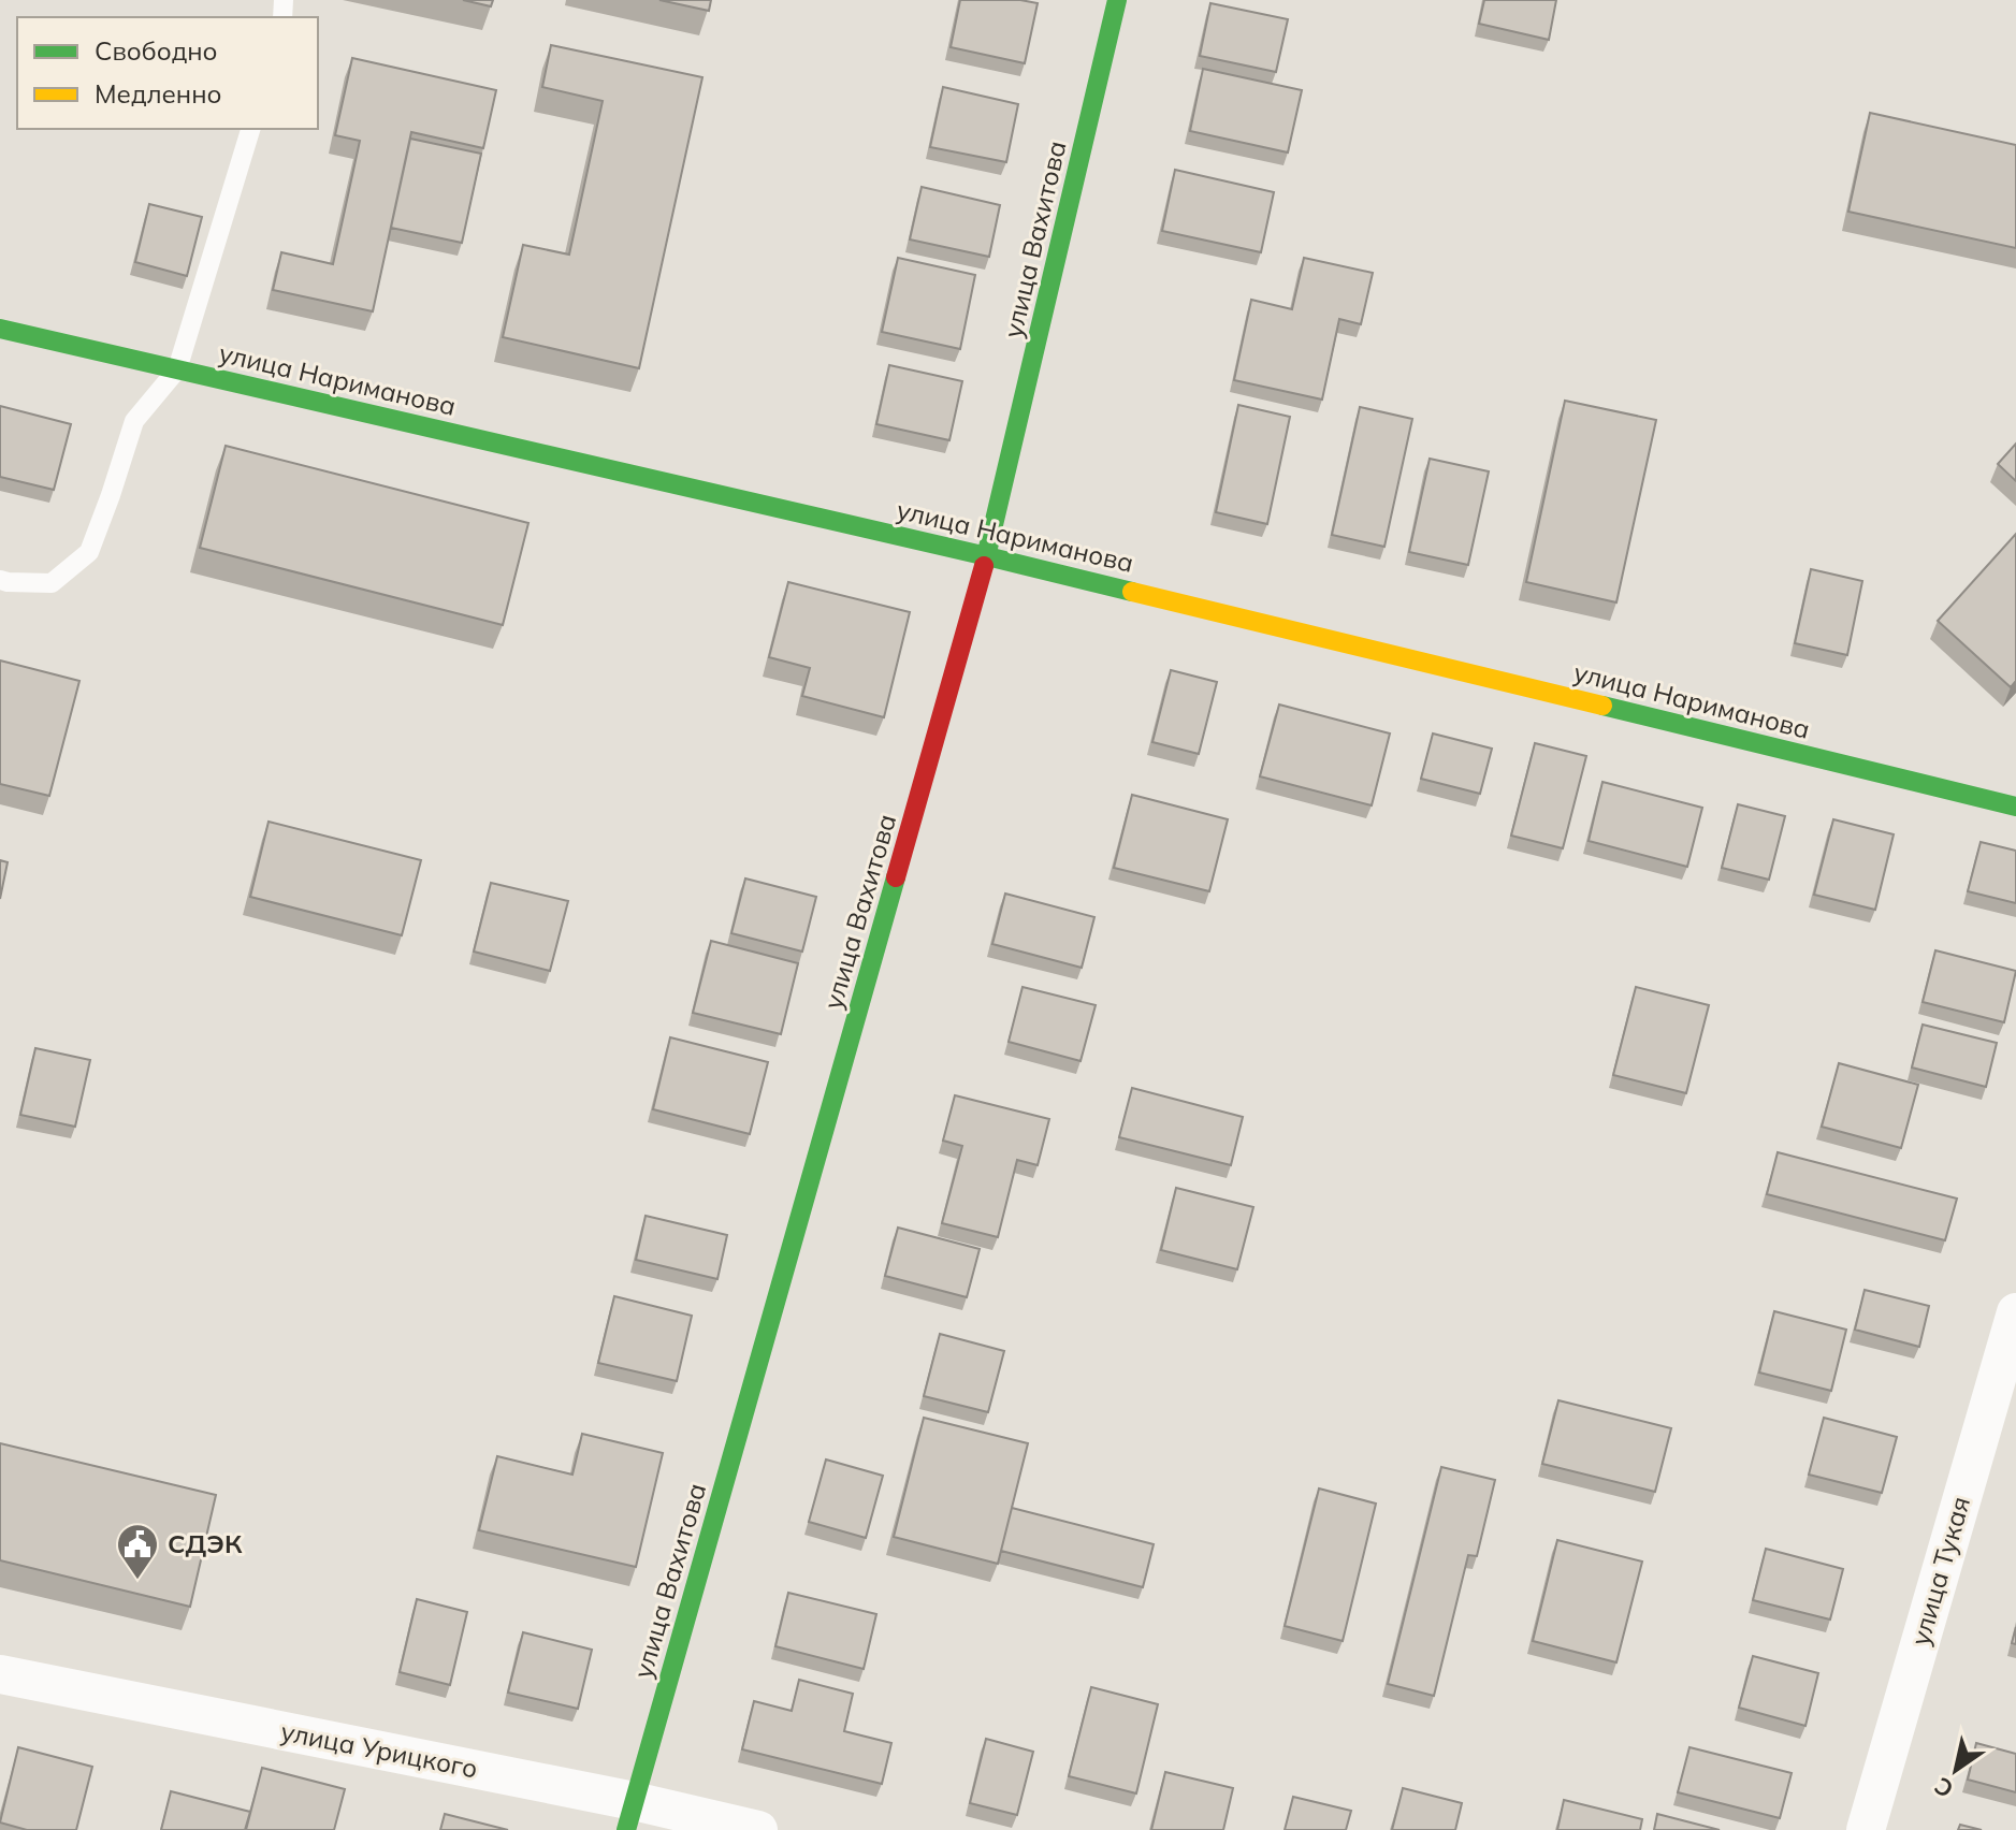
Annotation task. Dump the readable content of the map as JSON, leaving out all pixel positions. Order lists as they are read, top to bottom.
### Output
{
  "streets": {
    "street": [
      "улица Вахитова",
      "улица Нариманова",
      "улица Тукая",
      "улица Урицкого"
    ]
  },
  "crossings": [
    ["улица Вахитова", "улица Нариманова"],
    ["улица Вахитова", "улица Урицкого"]
  ],
  "places": {
    "public building": ["СДЭК"]
  },
  "legend": ["Свободно", "Медленно"],
  "north": "bottom left"
}
